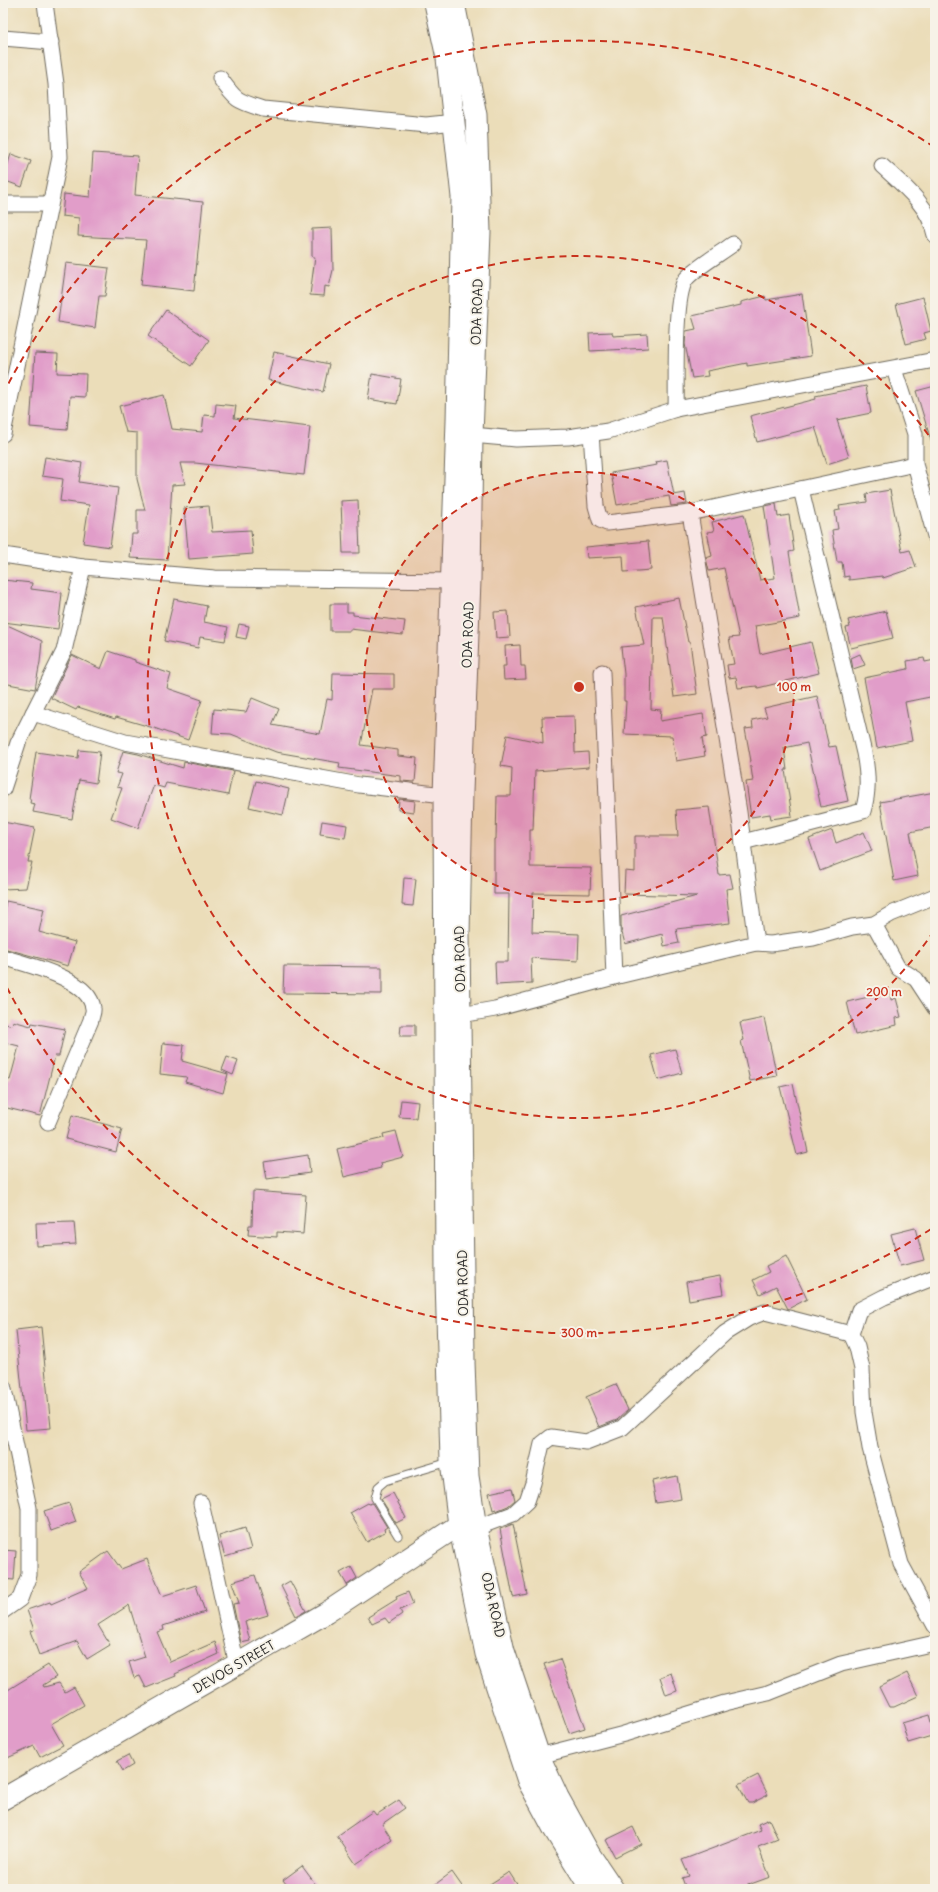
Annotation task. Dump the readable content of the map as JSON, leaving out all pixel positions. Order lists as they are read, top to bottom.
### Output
{
  "streets": {
    "street": ["ODA ROAD", "DEVOG STREET"]
  },
  "crossings": [
    ["ODA ROAD", "DEVOG STREET"]
  ],
  "rings": ["100 m", "200 m", "300 m"]
}
